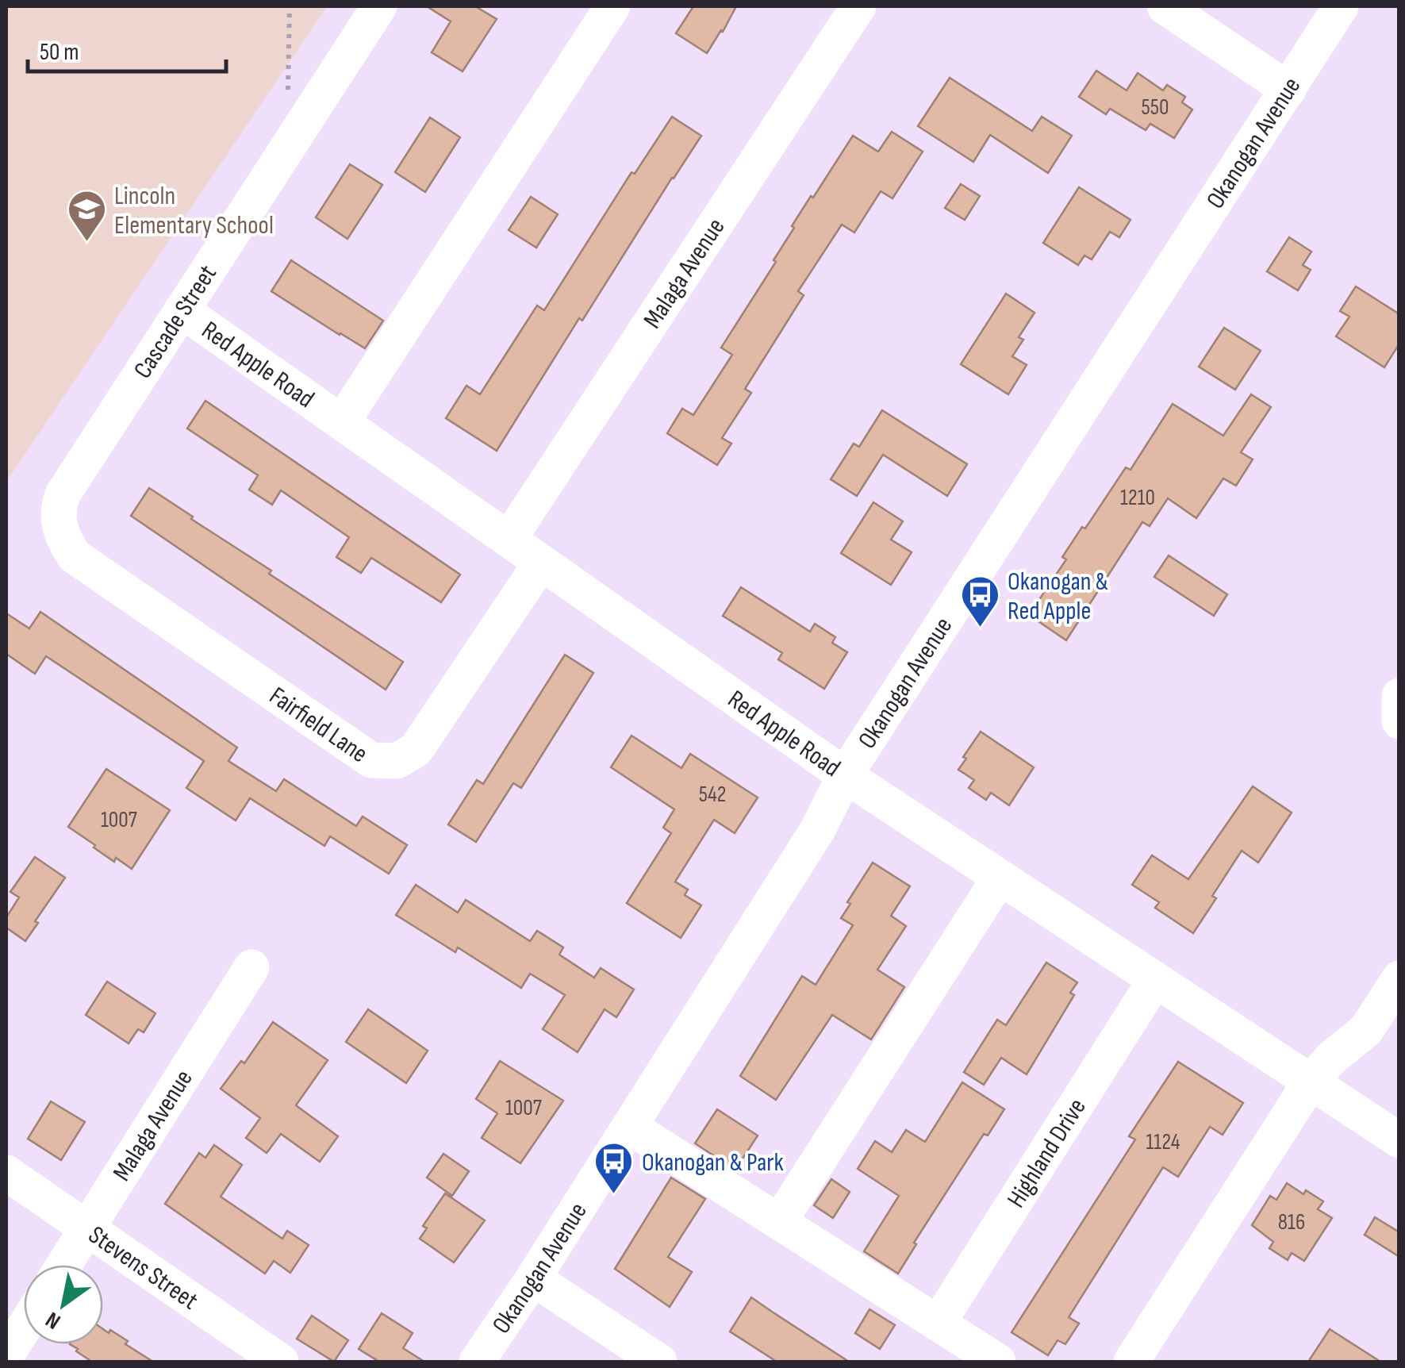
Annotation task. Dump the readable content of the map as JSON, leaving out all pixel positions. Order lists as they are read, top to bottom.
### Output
{
  "streets": {
    "street": [
      "Okanogan Avenue",
      "Malaga Avenue",
      "Cascade Street",
      "Red Apple Road",
      "Fairfield Lane",
      "Highland Drive",
      "Stevens Street"
    ]
  },
  "crossings": [
    ["Okanogan Avenue", "Red Apple Road"],
    ["Malaga Avenue", "Red Apple Road"],
    ["Malaga Avenue", "Stevens Street"],
    ["Cascade Street", "Red Apple Road"],
    ["Cascade Street", "Fairfield Lane"],
    ["Red Apple Road", "Fairfield Lane"],
    ["Red Apple Road", "Highland Drive"]
  ],
  "places": {
    "school or university": ["Lincoln Elementary School"],
    "bus stop": ["Okanogan & Red Apple", "Okanogan & Park"]
  },
  "house_numbers": [
    "550",
    "1210",
    "542",
    "1007",
    "1007",
    "1124",
    "816"
  ],
  "scale_bar": "50 m",
  "north": "bottom left"
}
